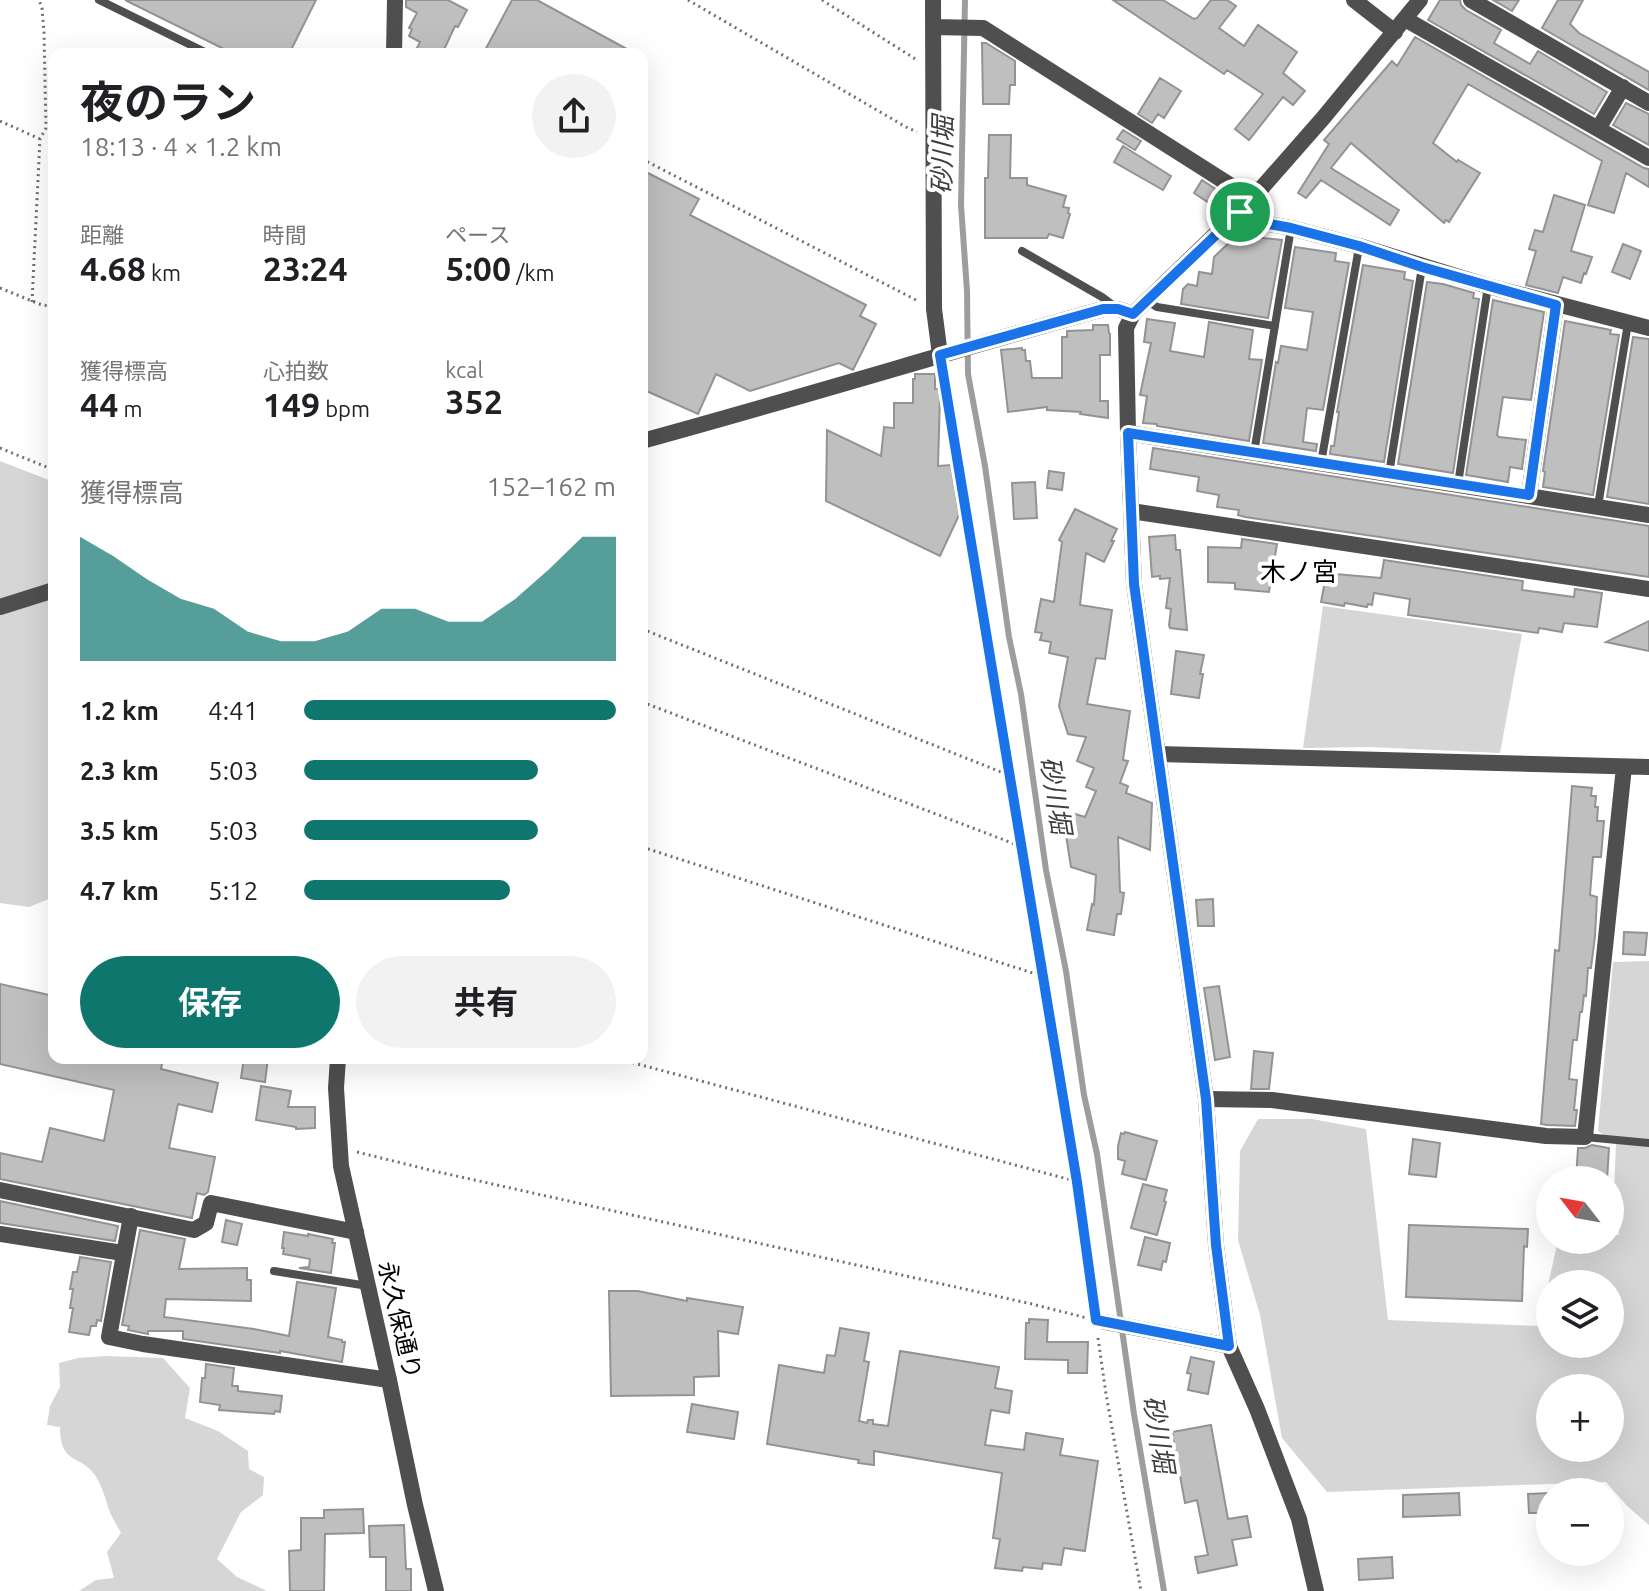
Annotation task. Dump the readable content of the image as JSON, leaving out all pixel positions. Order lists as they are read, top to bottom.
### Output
{
  "streets": {
    "street": ["永久保通り"]
  },
  "districts": ["木ノ宮"],
  "water": ["砂川堀"],
  "north": "top left",
  "page": {
    "heading": ["夜のラン", "18:13 · 4 × 1.2 km"],
    "stats": [
      ["距離", "4.68 km"],
      ["時間", "23:24"],
      ["ペース", "5:00 /km"],
      ["獲得標高", "44 m"],
      ["心拍数", "149 bpm"],
      ["kcal", "352"]
    ],
    "chart": ["獲得標高", "152–162 m"],
    "list": [
      {
        "name": "1.2 km",
        "note": "4:41"
      },
      {
        "name": "2.3 km",
        "note": "5:03"
      },
      {
        "name": "3.5 km",
        "note": "5:03"
      },
      {
        "name": "4.7 km",
        "note": "5:12"
      }
    ],
    "buttons": ["保存", "共有"],
    "map_buttons": ["+", "−"]
  }
}
